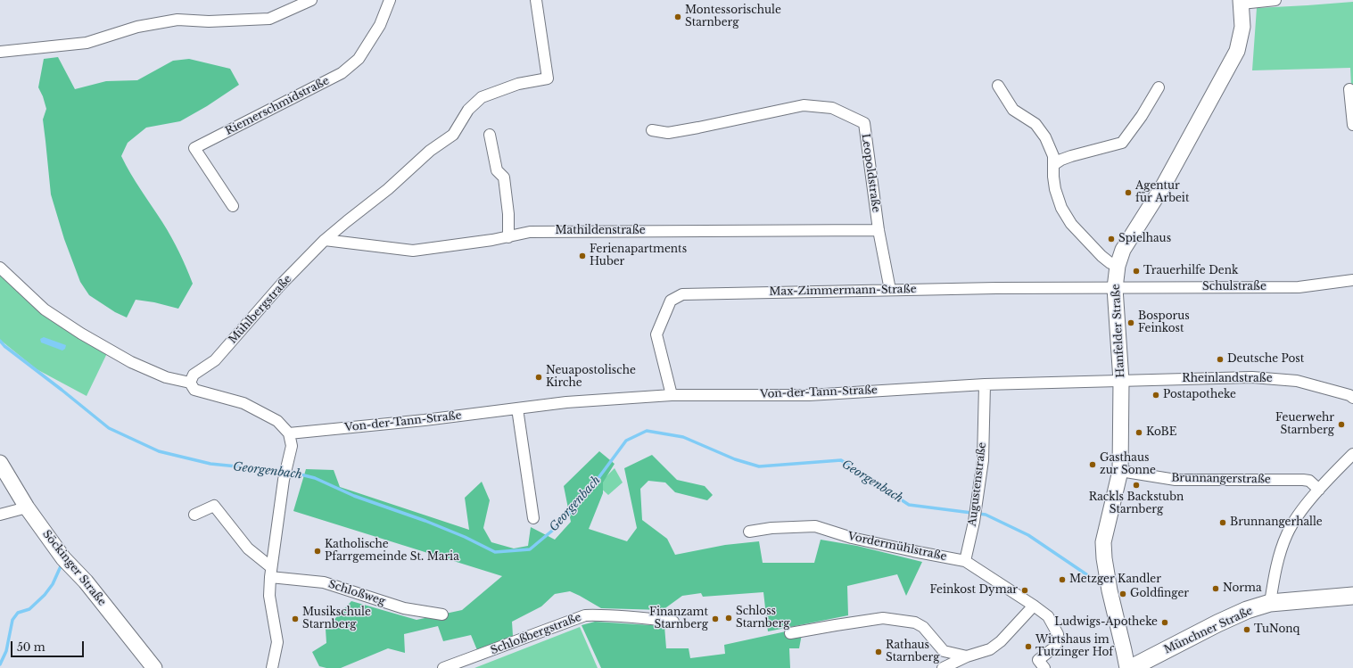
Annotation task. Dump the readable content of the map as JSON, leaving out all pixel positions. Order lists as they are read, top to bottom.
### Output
{
  "streets": {
    "main road": ["Münchner Straße"],
    "street": [
      "Riemerschmidstraße",
      "Leopoldstraße",
      "Mathildenstraße",
      "Schulstraße",
      "Max-Zimmermann-Straße",
      "Mühlbergstraße",
      "Hanfelder Straße",
      "Rheinlandstraße",
      "Von-der-Tann-Straße",
      "Brunnangerstraße",
      "Augustenstraße",
      "Vordermühlstraße",
      "Söckinger Straße",
      "Schloßweg",
      "Schloßbergstraße"
    ]
  },
  "crossings": [
    ["Leopoldstraße", "Mathildenstraße"],
    ["Leopoldstraße", "Max-Zimmermann-Straße"],
    ["Mathildenstraße", "Mühlbergstraße"],
    ["Schulstraße", "Max-Zimmermann-Straße"],
    ["Schulstraße", "Hanfelder Straße"],
    ["Max-Zimmermann-Straße", "Hanfelder Straße"],
    ["Max-Zimmermann-Straße", "Von-der-Tann-Straße"],
    ["Hanfelder Straße", "Rheinlandstraße"],
    ["Hanfelder Straße", "Von-der-Tann-Straße"],
    ["Hanfelder Straße", "Brunnangerstraße"],
    ["Rheinlandstraße", "Von-der-Tann-Straße"],
    ["Von-der-Tann-Straße", "Augustenstraße"],
    ["Augustenstraße", "Vordermühlstraße"]
  ],
  "water": ["Georgenbach"],
  "places": [
    "Montessorischule Starnberg",
    "Agentur für Arbeit",
    "Spielhaus",
    "Ferienapartments Huber",
    "Trauerhilfe Denk",
    "Bosporus Feinkost",
    "Deutsche Post",
    "Neuapostolische Kirche",
    "Postapotheke",
    "Feuerwehr Starnberg",
    "KoBE",
    "Gasthaus zur Sonne",
    "Rackls Backstubn Starnberg",
    "Brunnangerhalle",
    "Katholische Pfarrgemeinde St. Maria",
    "Metzger Kandler",
    "Norma",
    "Feinkost Dymar",
    "Goldfinger",
    "Schloss Starnberg",
    "Musikschule Starnberg",
    "Finanzamt Starnberg",
    "Ludwigs-Apotheke",
    "TuNonq",
    "Wirtshaus im Tutzinger Hof",
    "Rathaus Starnberg"
  ],
  "scale_bar": "50 m"
}
